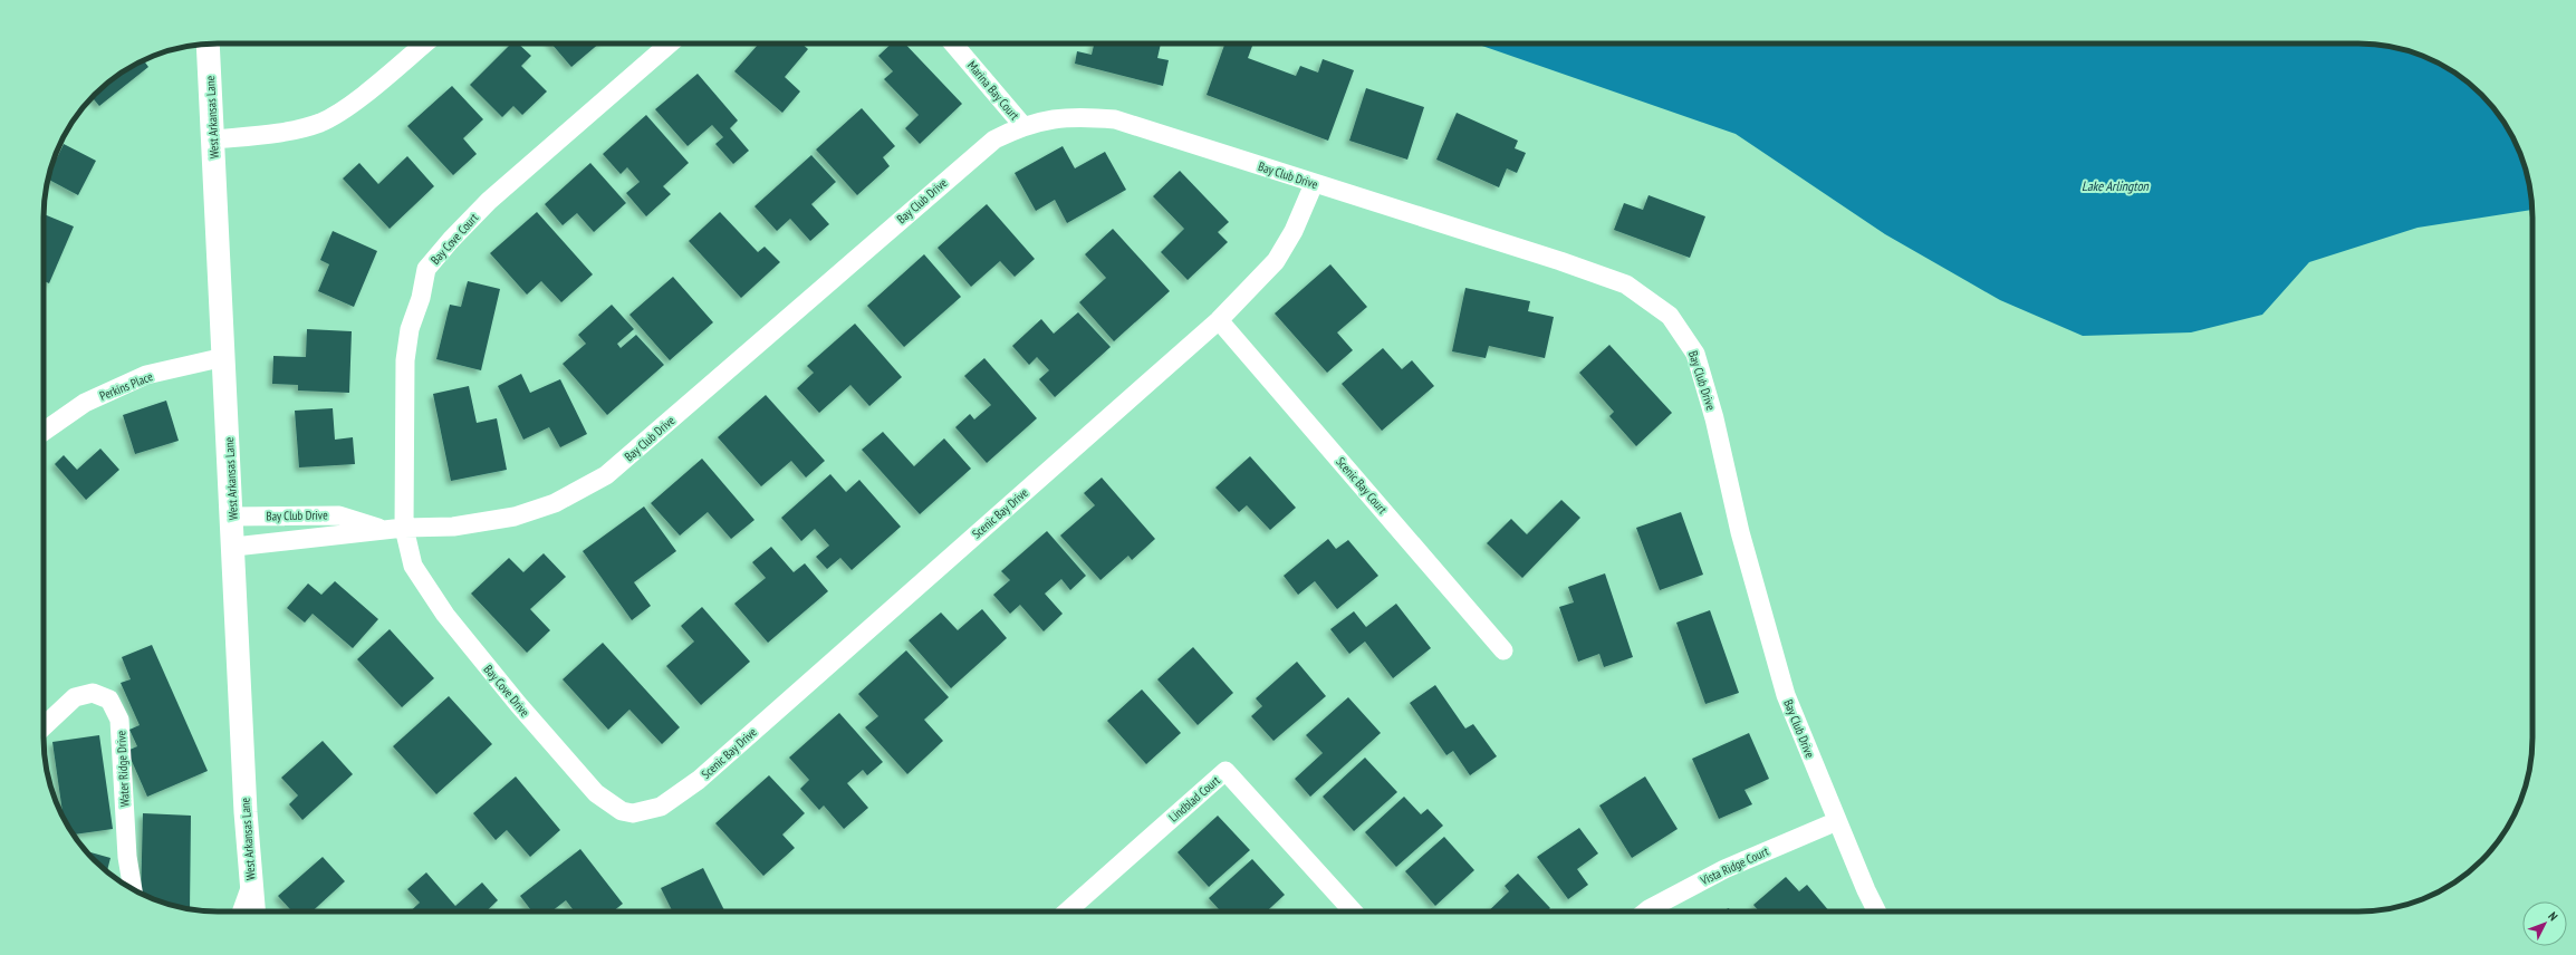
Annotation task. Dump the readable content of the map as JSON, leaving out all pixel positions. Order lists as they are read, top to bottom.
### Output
{
  "streets": {
    "street": [
      "Marina Bay Court",
      "West Arkansas Lane",
      "Bay Club Drive",
      "Bay Cove Court",
      "Perkins Place",
      "Scenic Bay Court",
      "Scenic Bay Drive",
      "Bay Cove Drive",
      "Water Ridge Drive",
      "Lindblad Court",
      "Vista Ridge Court"
    ]
  },
  "crossings": [
    ["Marina Bay Court", "Bay Club Drive"],
    ["West Arkansas Lane", "Bay Club Drive"],
    ["West Arkansas Lane", "Perkins Place"],
    ["Bay Club Drive", "Bay Cove Court"],
    ["Bay Club Drive", "Scenic Bay Drive"],
    ["Bay Club Drive", "Bay Cove Drive"],
    ["Bay Club Drive", "Vista Ridge Court"],
    ["Bay Cove Court", "Bay Cove Drive"],
    ["Scenic Bay Court", "Scenic Bay Drive"],
    ["Scenic Bay Drive", "Bay Cove Drive"]
  ],
  "water": ["Lake Arlington"],
  "north": "top right"
}
